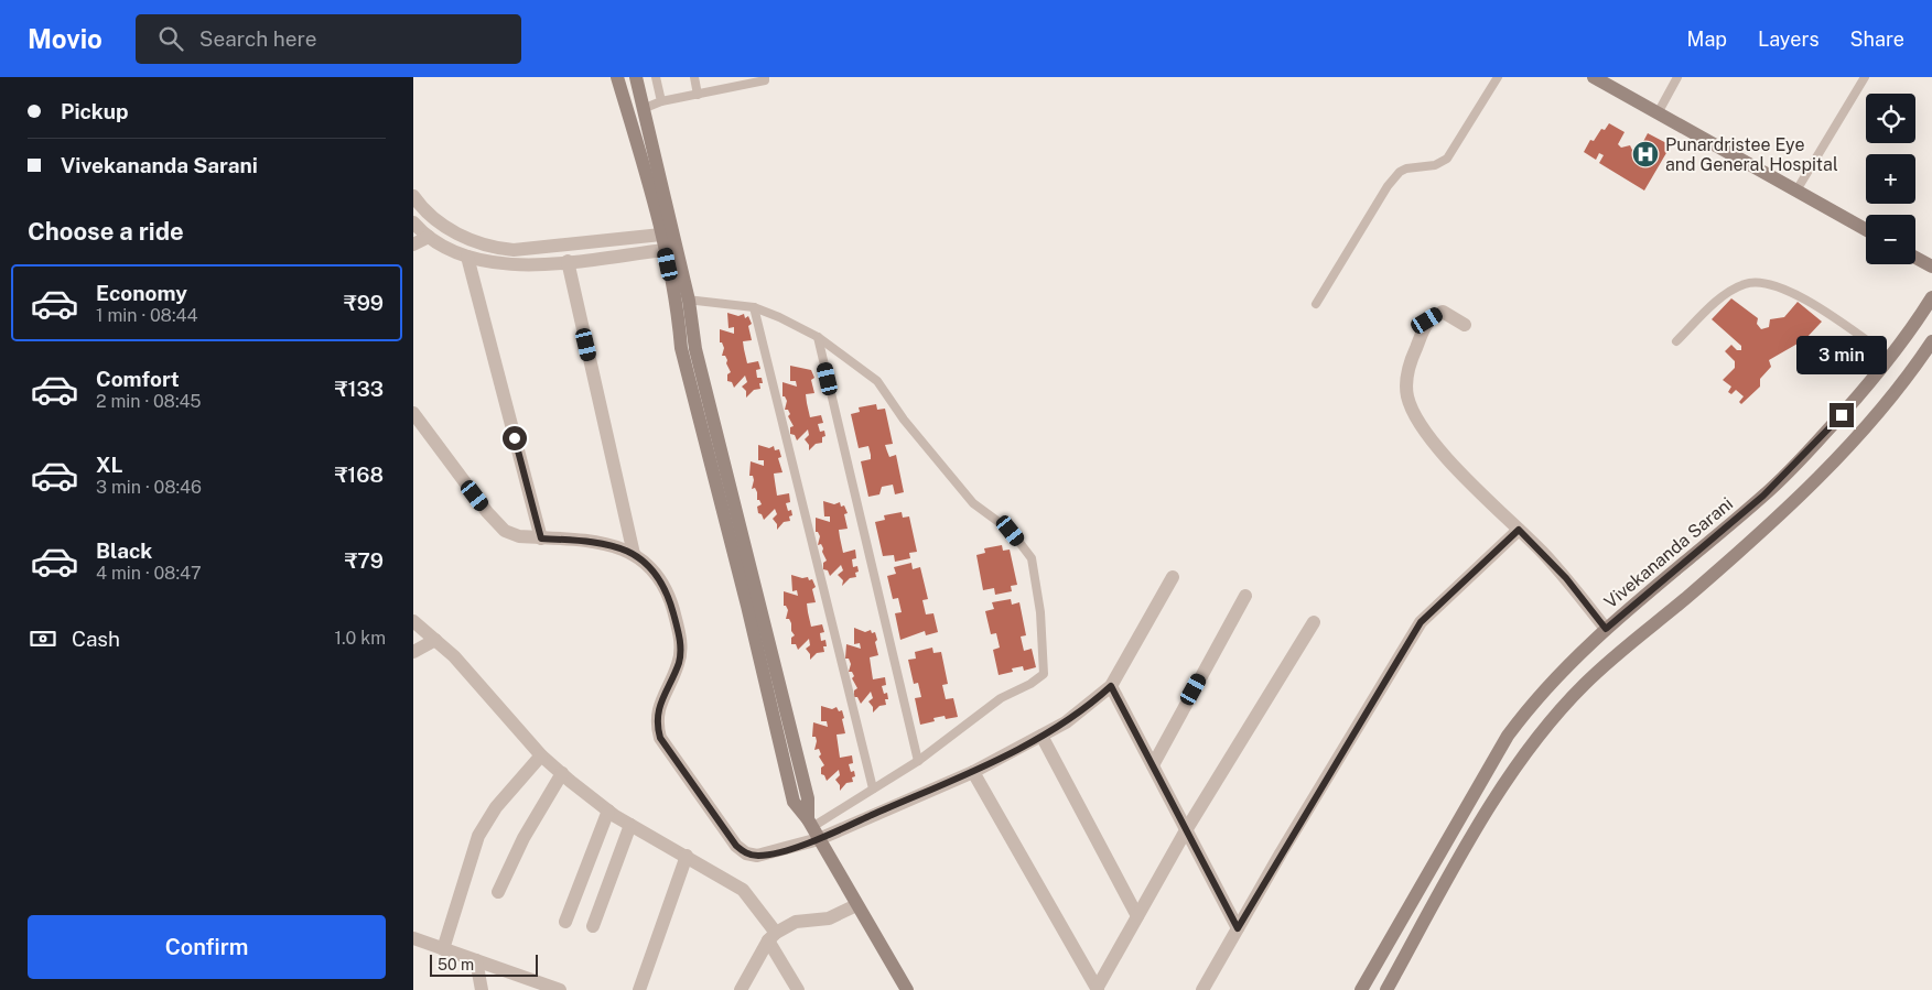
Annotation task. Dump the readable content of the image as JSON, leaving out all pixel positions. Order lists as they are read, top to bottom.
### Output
{
  "streets": {
    "street": ["Vivekananda Sarani"]
  },
  "places": {
    "hospital": ["Punardristee Eye and General Hospital"]
  },
  "scale_bar": "50 m",
  "page": {
    "header": "Movio",
    "search": "Search here",
    "nav": ["Map", "Layers", "Share"],
    "banner": ["Pickup", "Vivekananda Sarani"],
    "map_buttons": ["+", "−"],
    "heading": "Choose a ride",
    "list": [
      {
        "name": "Economy",
        "note": "1 min · 08:44",
        "value": "₹99"
      },
      {
        "name": "Comfort",
        "note": "2 min · 08:45",
        "value": "₹133"
      },
      {
        "name": "XL",
        "note": "3 min · 08:46",
        "value": "₹168"
      },
      {
        "name": "Black",
        "note": "4 min · 08:47",
        "value": "₹79"
      }
    ],
    "bubble": "3 min",
    "pay": ["Cash", "1.0 km"],
    "buttons": "Confirm",
    "scale": "50 m"
  }
}
